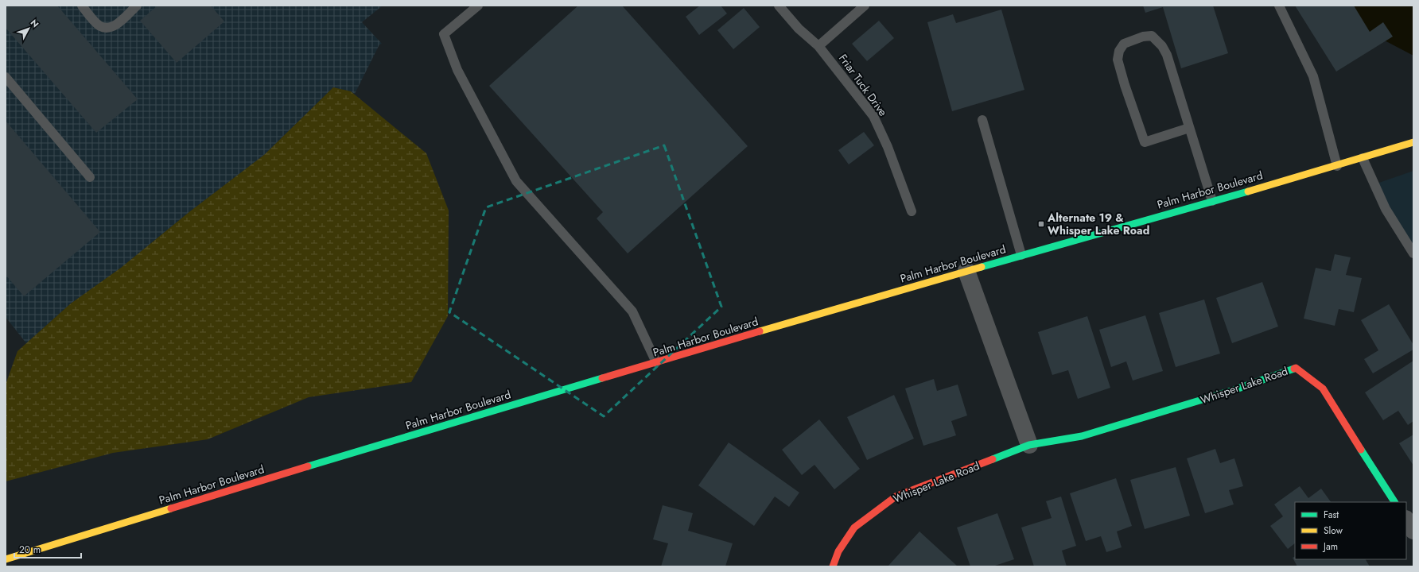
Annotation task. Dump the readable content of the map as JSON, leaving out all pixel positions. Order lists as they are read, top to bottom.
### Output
{
  "streets": {
    "main road": ["Palm Harbor Boulevard", "Whisper Lake Road"],
    "lane": ["Friar Tuck Drive"]
  },
  "places": {
    "transit": ["Alternate 19 & Whisper Lake Road"]
  },
  "legend": ["Fast", "Slow", "Jam"],
  "scale_bar": "20 m",
  "north": "top right"
}
